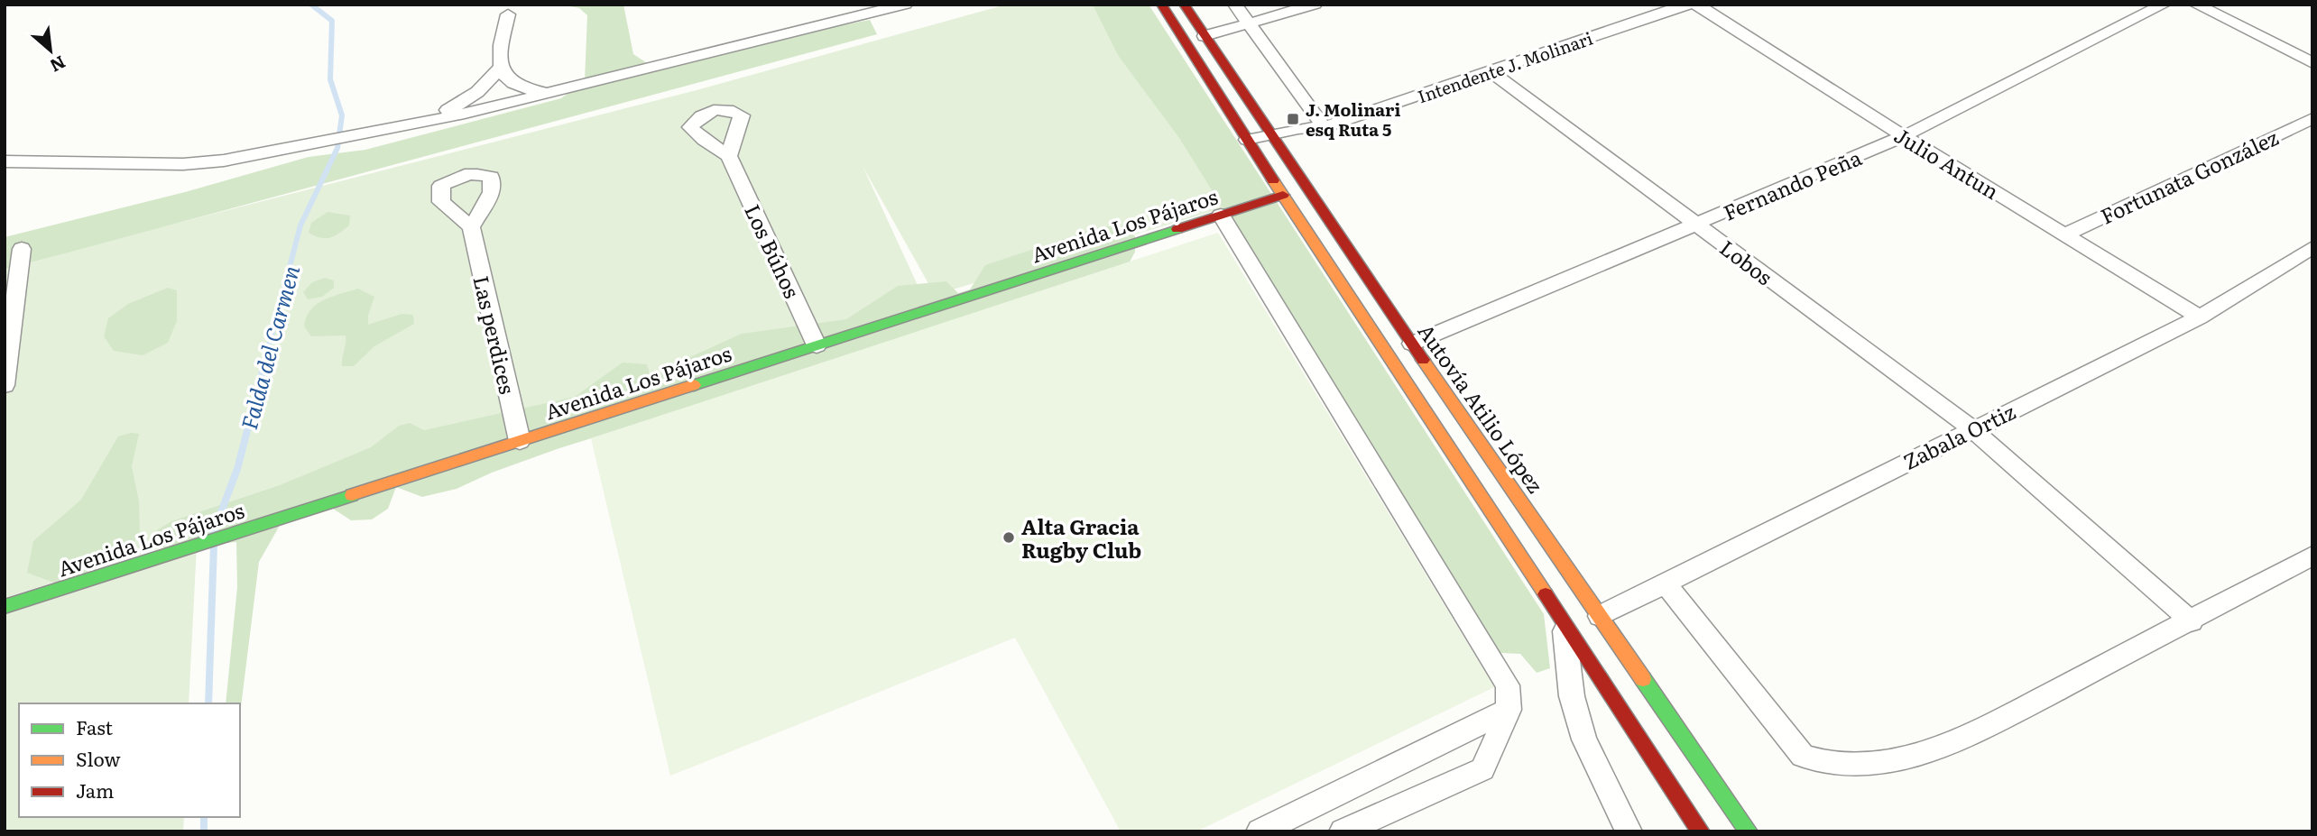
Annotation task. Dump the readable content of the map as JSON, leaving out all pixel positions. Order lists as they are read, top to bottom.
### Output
{
  "streets": {
    "main road": ["Avenida Los Pájaros", "Autovía Atilio López"],
    "street": [
      "Intendente J. Molinari",
      "Julio Antun",
      "Fortunata González",
      "Fernando Peña",
      "Los Búhos",
      "Lobos",
      "Las perdices",
      "Zabala Ortiz"
    ]
  },
  "crossings": [
    ["Intendente J. Molinari", "Lobos"],
    ["Intendente J. Molinari", "Autovía Atilio López"],
    ["Julio Antun", "Fortunata González"],
    ["Julio Antun", "Fernando Peña"],
    ["Julio Antun", "Zabala Ortiz"],
    ["Fernando Peña", "Lobos"],
    ["Fernando Peña", "Autovía Atilio López"],
    ["Avenida Los Pájaros", "Los Búhos"],
    ["Avenida Los Pájaros", "Las perdices"],
    ["Lobos", "Zabala Ortiz"],
    ["Autovía Atilio López", "Zabala Ortiz"]
  ],
  "water": ["Falda del Carmen"],
  "places": {
    "transit": ["J. Molinari esq Ruta 5"],
    "other": ["Alta Gracia Rugby Club"]
  },
  "legend": ["Fast", "Slow", "Jam"],
  "north": "bottom right"
}
